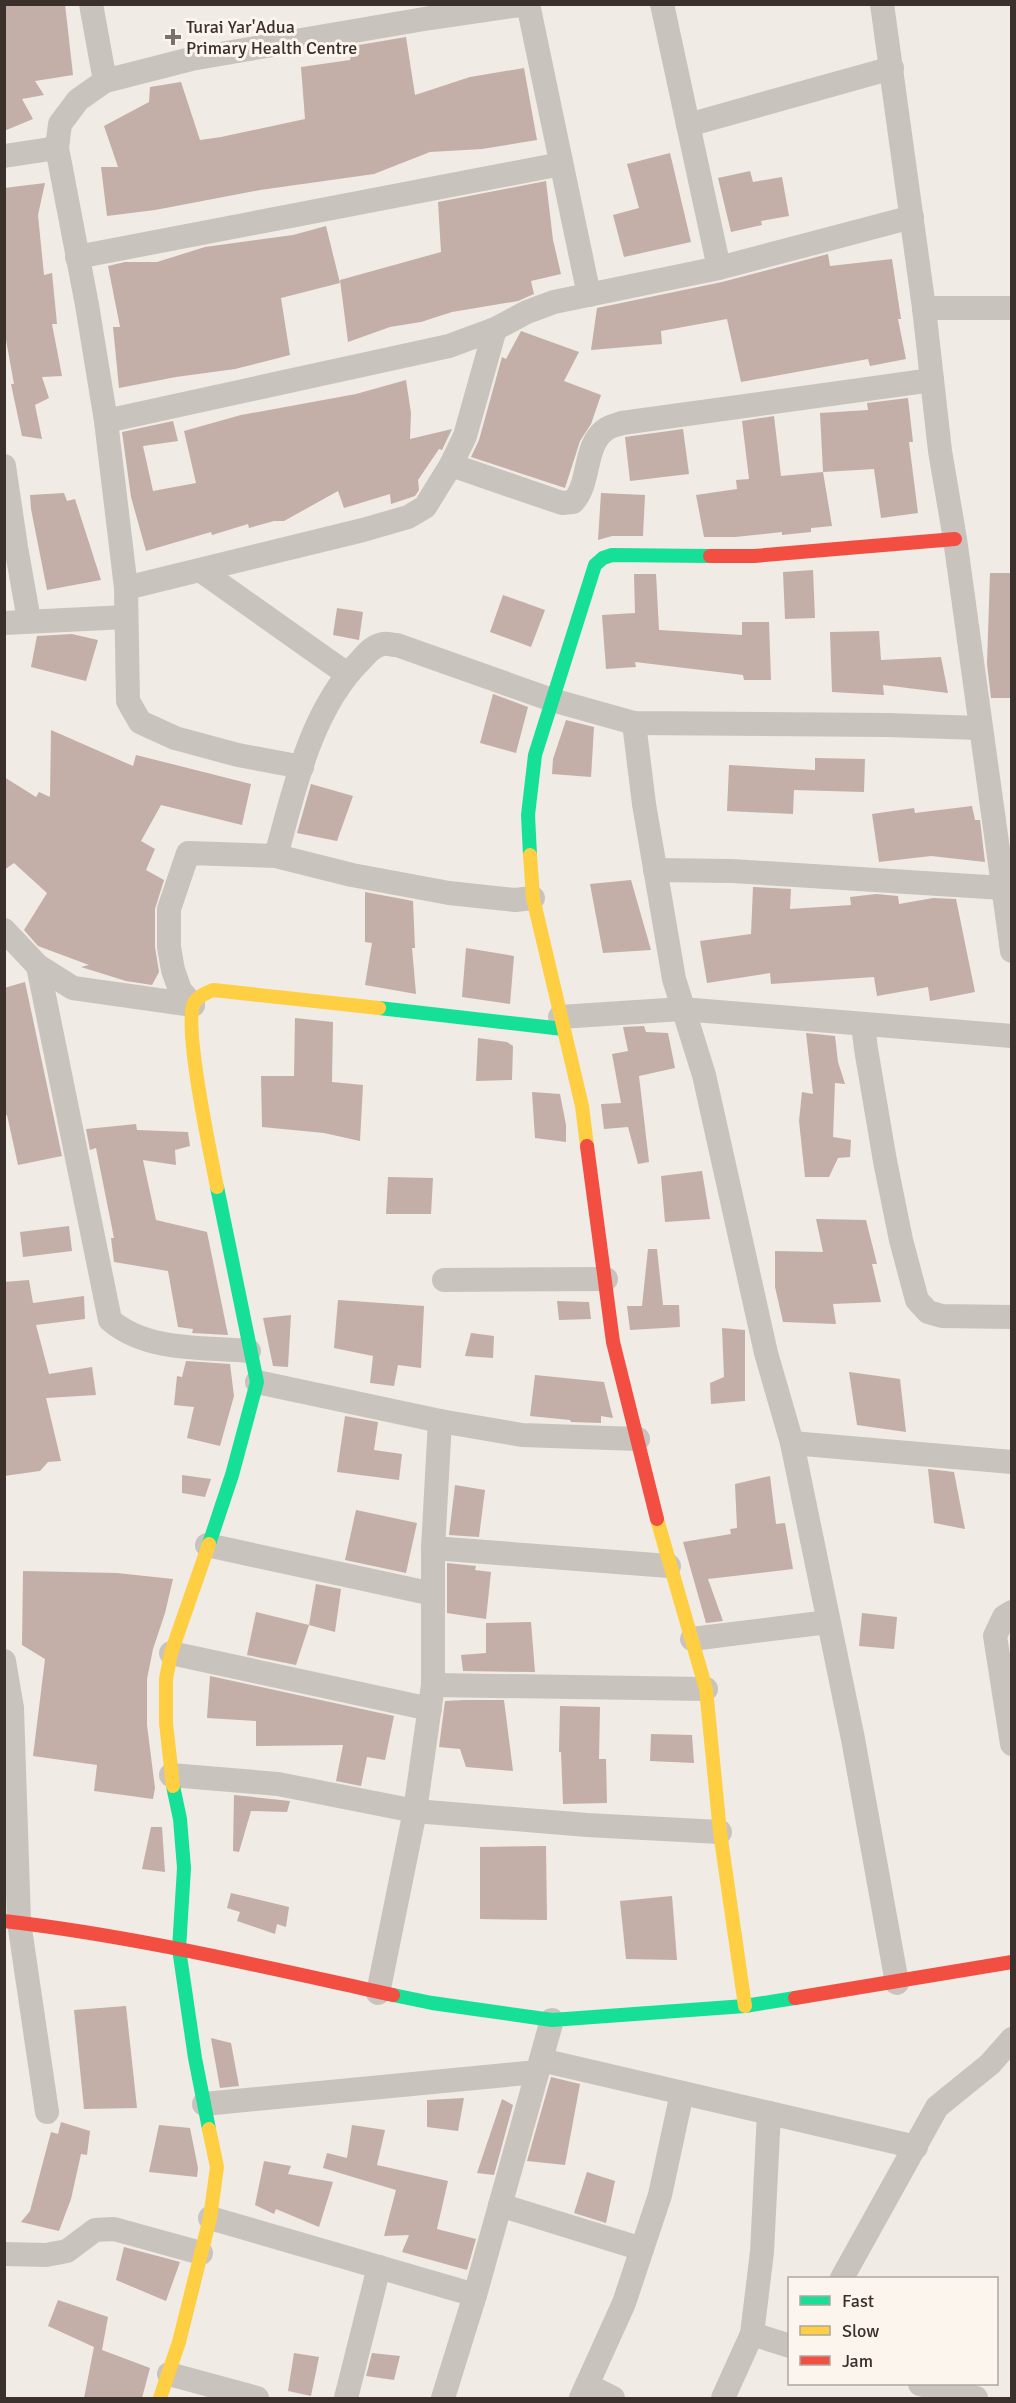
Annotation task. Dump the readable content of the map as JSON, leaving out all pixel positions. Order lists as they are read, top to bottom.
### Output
{
  "places": {
    "health": ["Turai Yar'Adua Primary Health Centre"]
  },
  "legend": ["Fast", "Slow", "Jam"]
}
